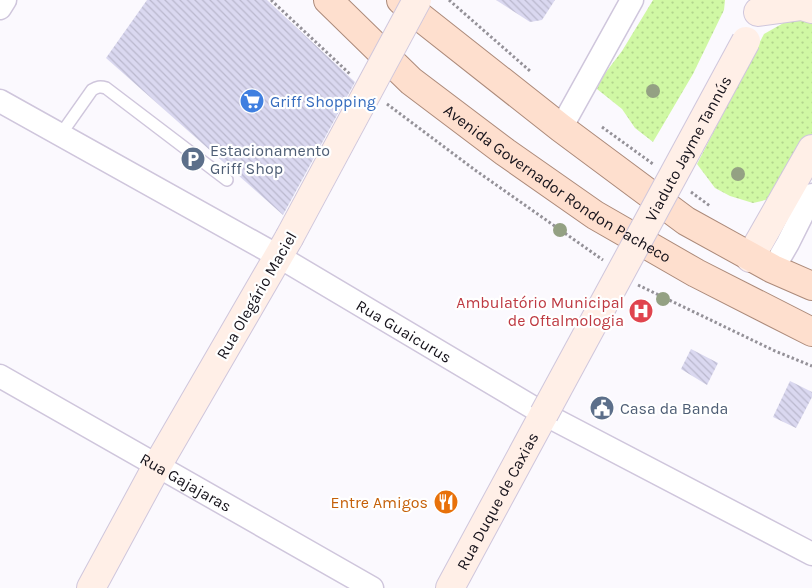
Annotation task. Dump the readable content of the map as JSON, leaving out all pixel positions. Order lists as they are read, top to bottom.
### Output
{
  "streets": {
    "main road": [
      "Viaduto Jayme Tannús",
      "Avenida Governador Rondon Pacheco",
      "Rua Olegário Maciel",
      "Rua Duque de Caxias"
    ],
    "street": ["Rua Guaicurus", "Rua Gajajaras"]
  },
  "crossings": [
    ["Viaduto Jayme Tannús", "Rua Guaicurus"],
    ["Viaduto Jayme Tannús", "Rua Duque de Caxias"],
    ["Rua Olegário Maciel", "Rua Guaicurus"],
    ["Rua Olegário Maciel", "Rua Gajajaras"],
    ["Rua Guaicurus", "Rua Duque de Caxias"]
  ],
  "places": {
    "supermarket": ["Griff Shopping"],
    "parking": ["Estacionamento Griff Shop"],
    "hospital": ["Ambulatório Municipal de Oftalmologia"],
    "public building": ["Casa da Banda"],
    "restaurant": ["Entre Amigos"]
  }
}
